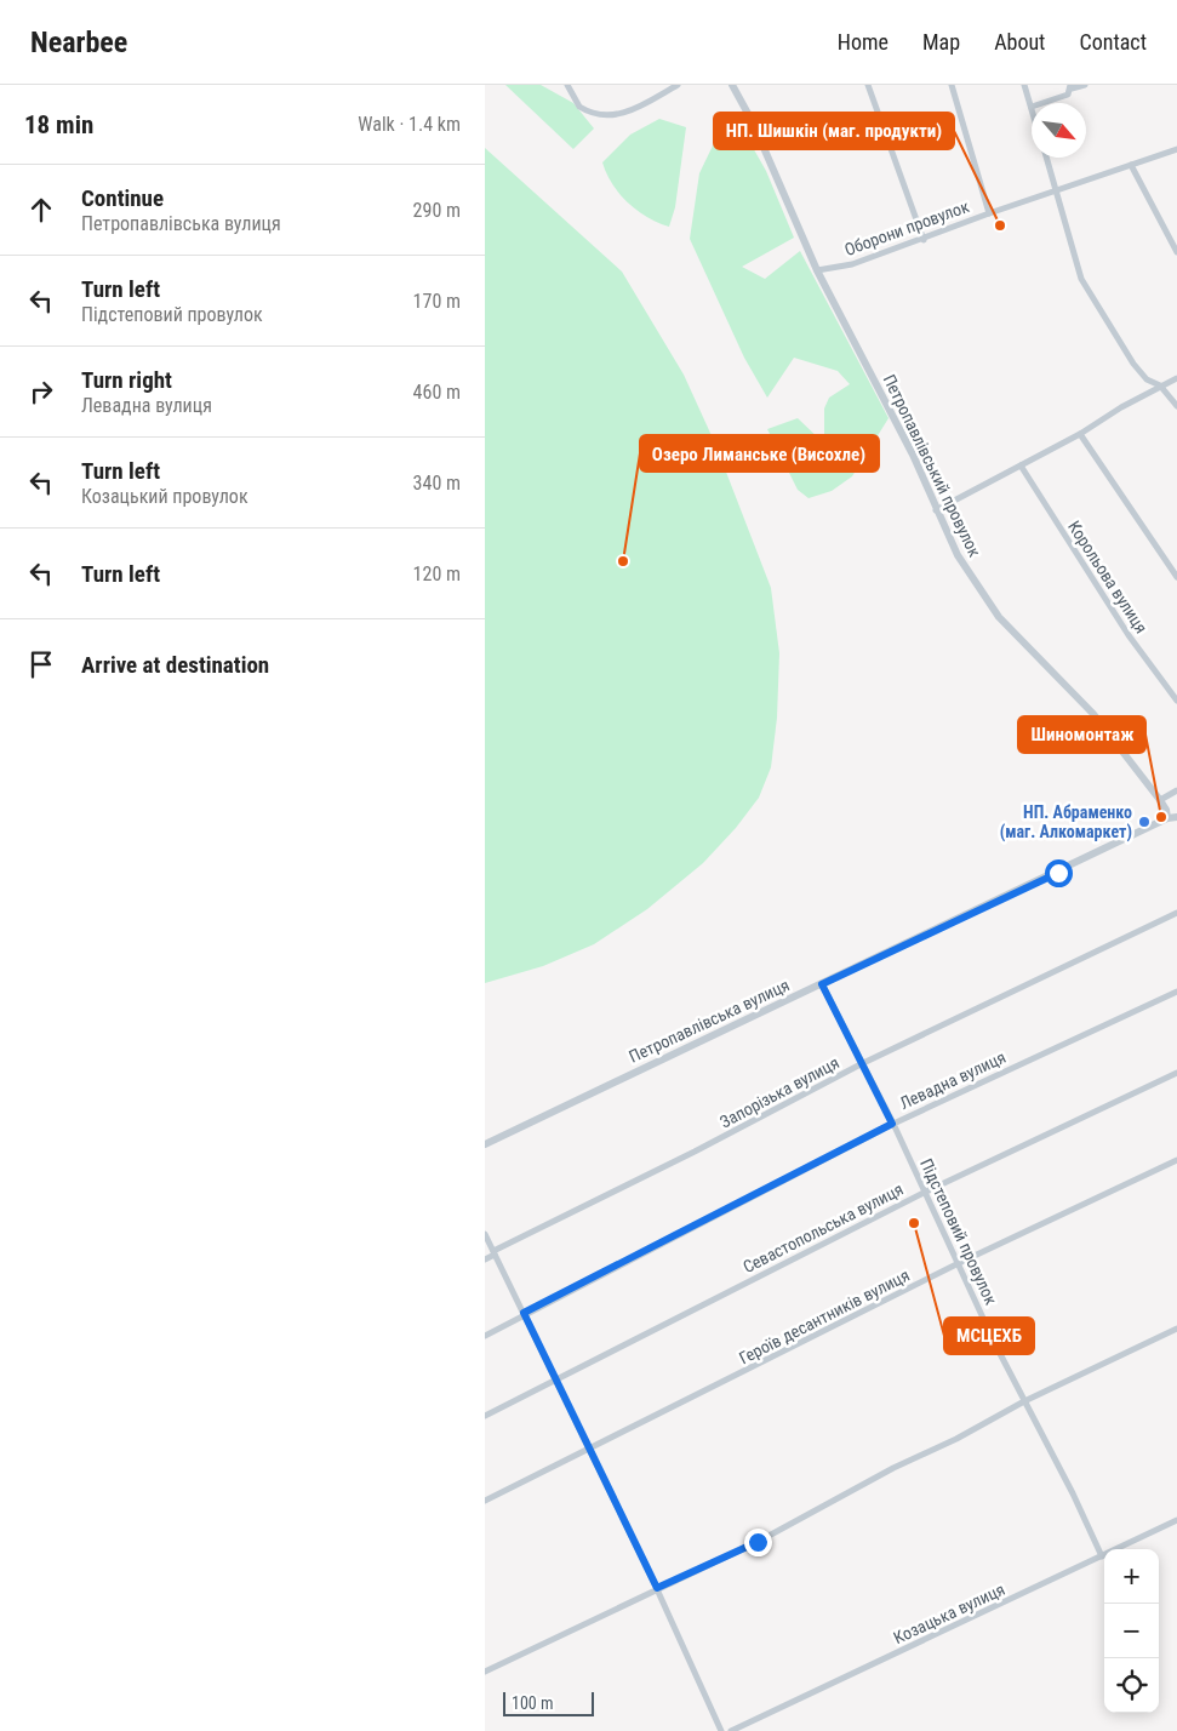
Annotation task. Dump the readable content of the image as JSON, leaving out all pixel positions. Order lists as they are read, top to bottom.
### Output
{
  "streets": {
    "street": [
      "Оборони провулок",
      "Петропавлівський провулок",
      "Корольова вулиця",
      "Петропавлівська вулиця",
      "Левадна вулиця",
      "Запорізька вулиця",
      "Севастопольська вулиця",
      "Підстеповий провулок",
      "Героїв десантників вулиця",
      "Козацька вулиця"
    ]
  },
  "crossings": [
    ["Оборони провулок", "Петропавлівський провулок"],
    ["Петропавлівський провулок", "Петропавлівська вулиця"],
    ["Петропавлівська вулиця", "Підстеповий провулок"],
    ["Левадна вулиця", "Підстеповий провулок"],
    ["Запорізька вулиця", "Підстеповий провулок"],
    ["Севастопольська вулиця", "Підстеповий провулок"],
    ["Підстеповий провулок", "Героїв десантників вулиця"],
    ["Підстеповий провулок", "Козацька вулиця"]
  ],
  "places": [
    "НП. Шишкін (маг. продукти)",
    "Озеро Лиманське (Висохле)",
    "Шиномонтаж",
    "НП. Абраменко (маг. Алкомаркет)",
    "МСЦЕХБ"
  ],
  "scale_bar": "100 m",
  "north": "bottom right",
  "page": {
    "header": "Nearbee",
    "nav": [
      "Home",
      "Map",
      "About",
      "Contact"
    ],
    "heading": ["18 min", "Walk · 1.4 km"],
    "list": [
      ["Continue", "Петропавлівська вулиця", "290 m"],
      ["Turn left", "Підстеповий провулок", "170 m"],
      ["Turn right", "Левадна вулиця", "460 m"],
      ["Turn left", "Козацький провулок", "340 m"],
      ["Turn left", "120 m"],
      "Arrive at destination"
    ],
    "map_buttons": ["+", "−"],
    "scale": "100 m"
  }
}
